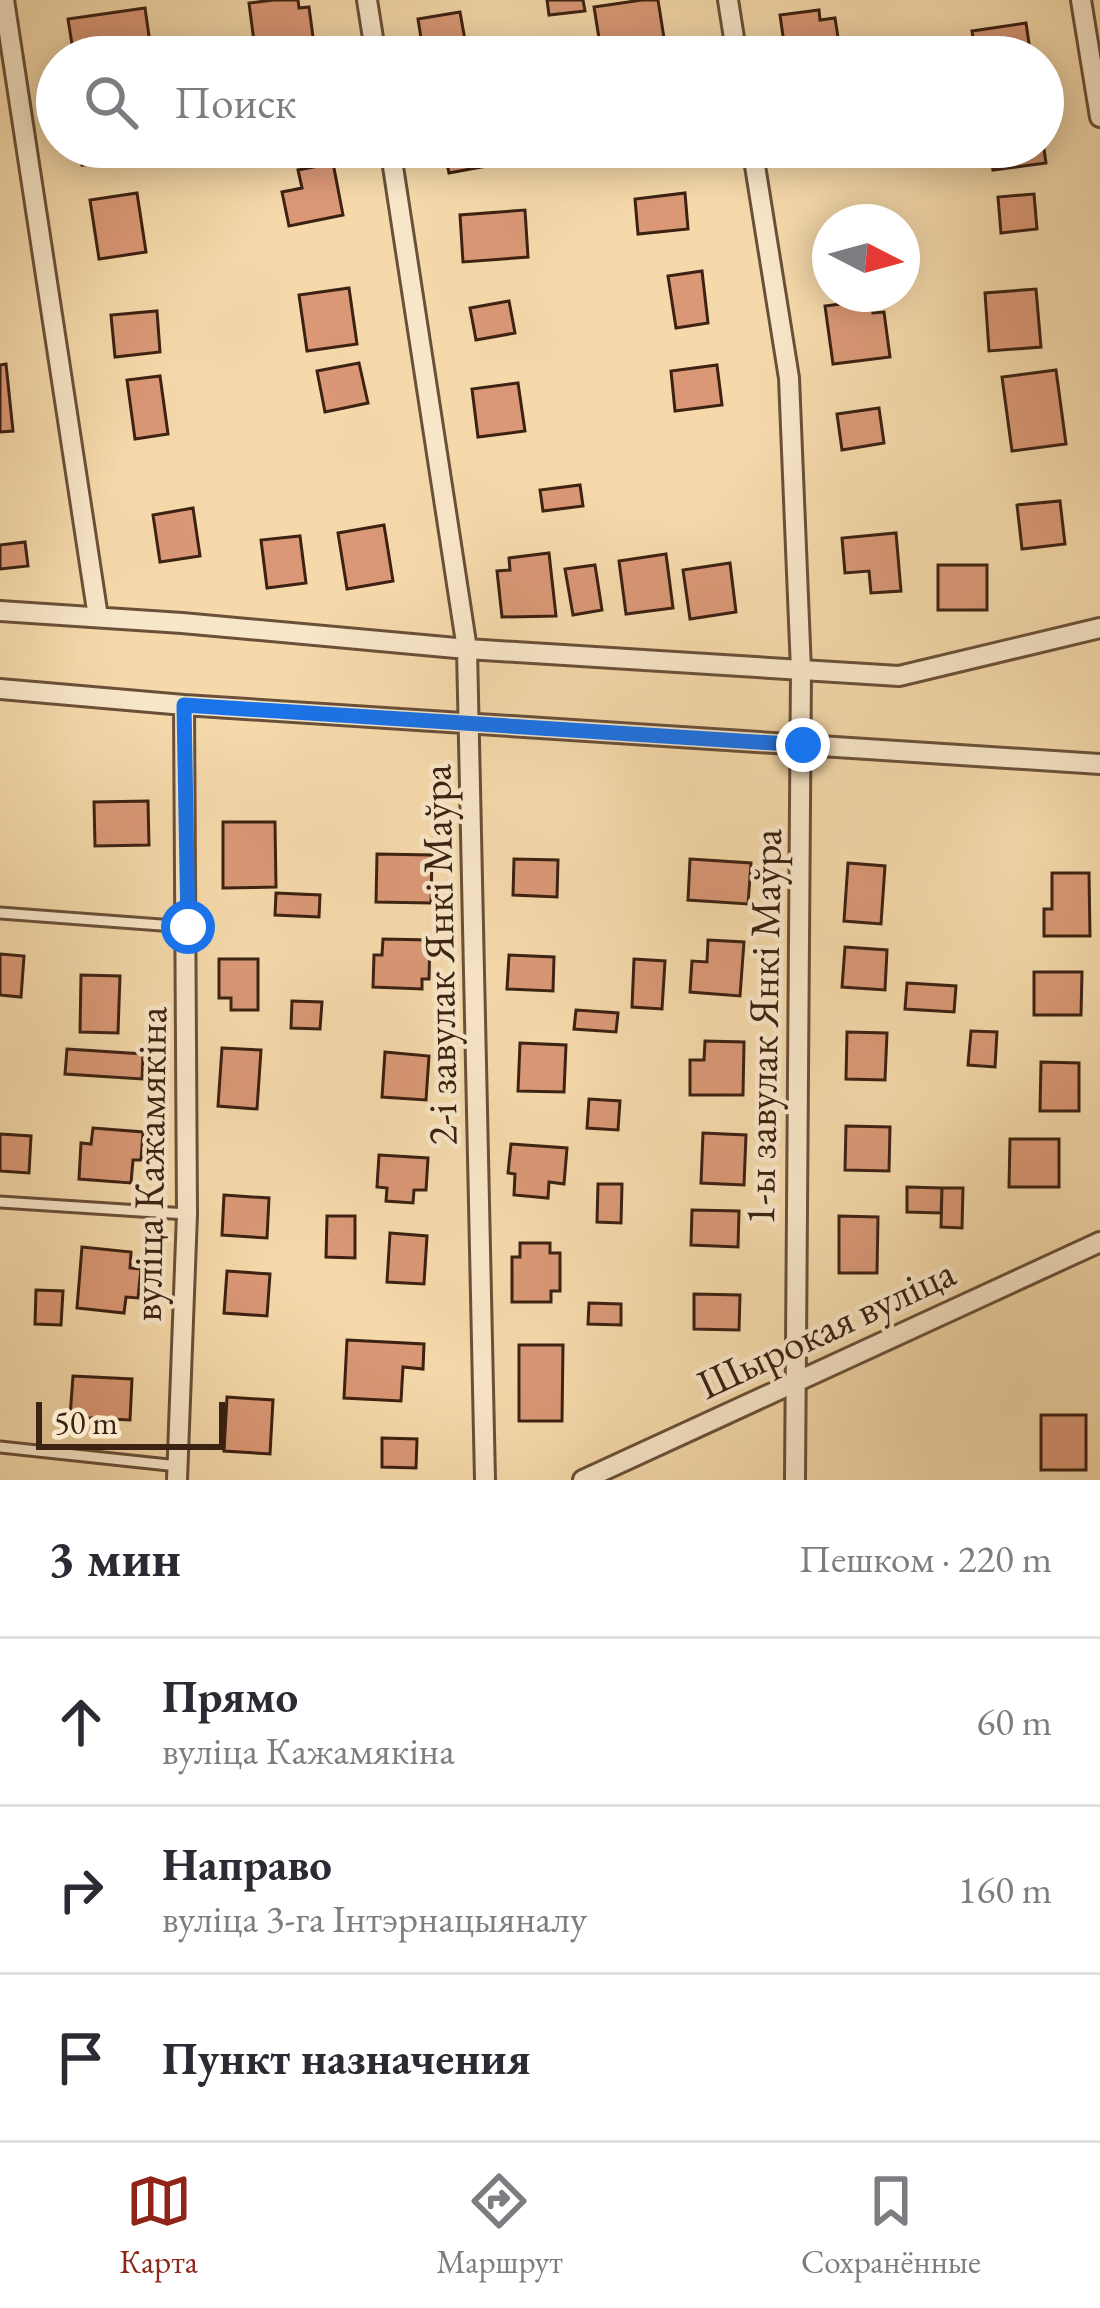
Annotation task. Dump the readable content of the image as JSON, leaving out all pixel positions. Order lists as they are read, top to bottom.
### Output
{
  "streets": {
    "street": [
      "2-і завулак Янкі Маўра",
      "1-ы завулак Янкі Маўра",
      "вуліца Кажамякіна",
      "Шырокая вуліца"
    ]
  },
  "crossings": [
    ["1-ы завулак Янкі Маўра", "Шырокая вуліца"]
  ],
  "scale_bar": "50 m",
  "north": "right",
  "page": {
    "search": "Поиск",
    "scale": "50 m",
    "heading": ["3 мин", "Пешком · 220 m"],
    "list": [
      ["Прямо", "вуліца Кажамякіна", "60 m"],
      ["Направо", "вуліца 3-га Інтэрнацыяналу", "160 m"],
      "Пункт назначения"
    ],
    "nav": ["Карта", "Маршрут", "Сохранённые"]
  }
}
